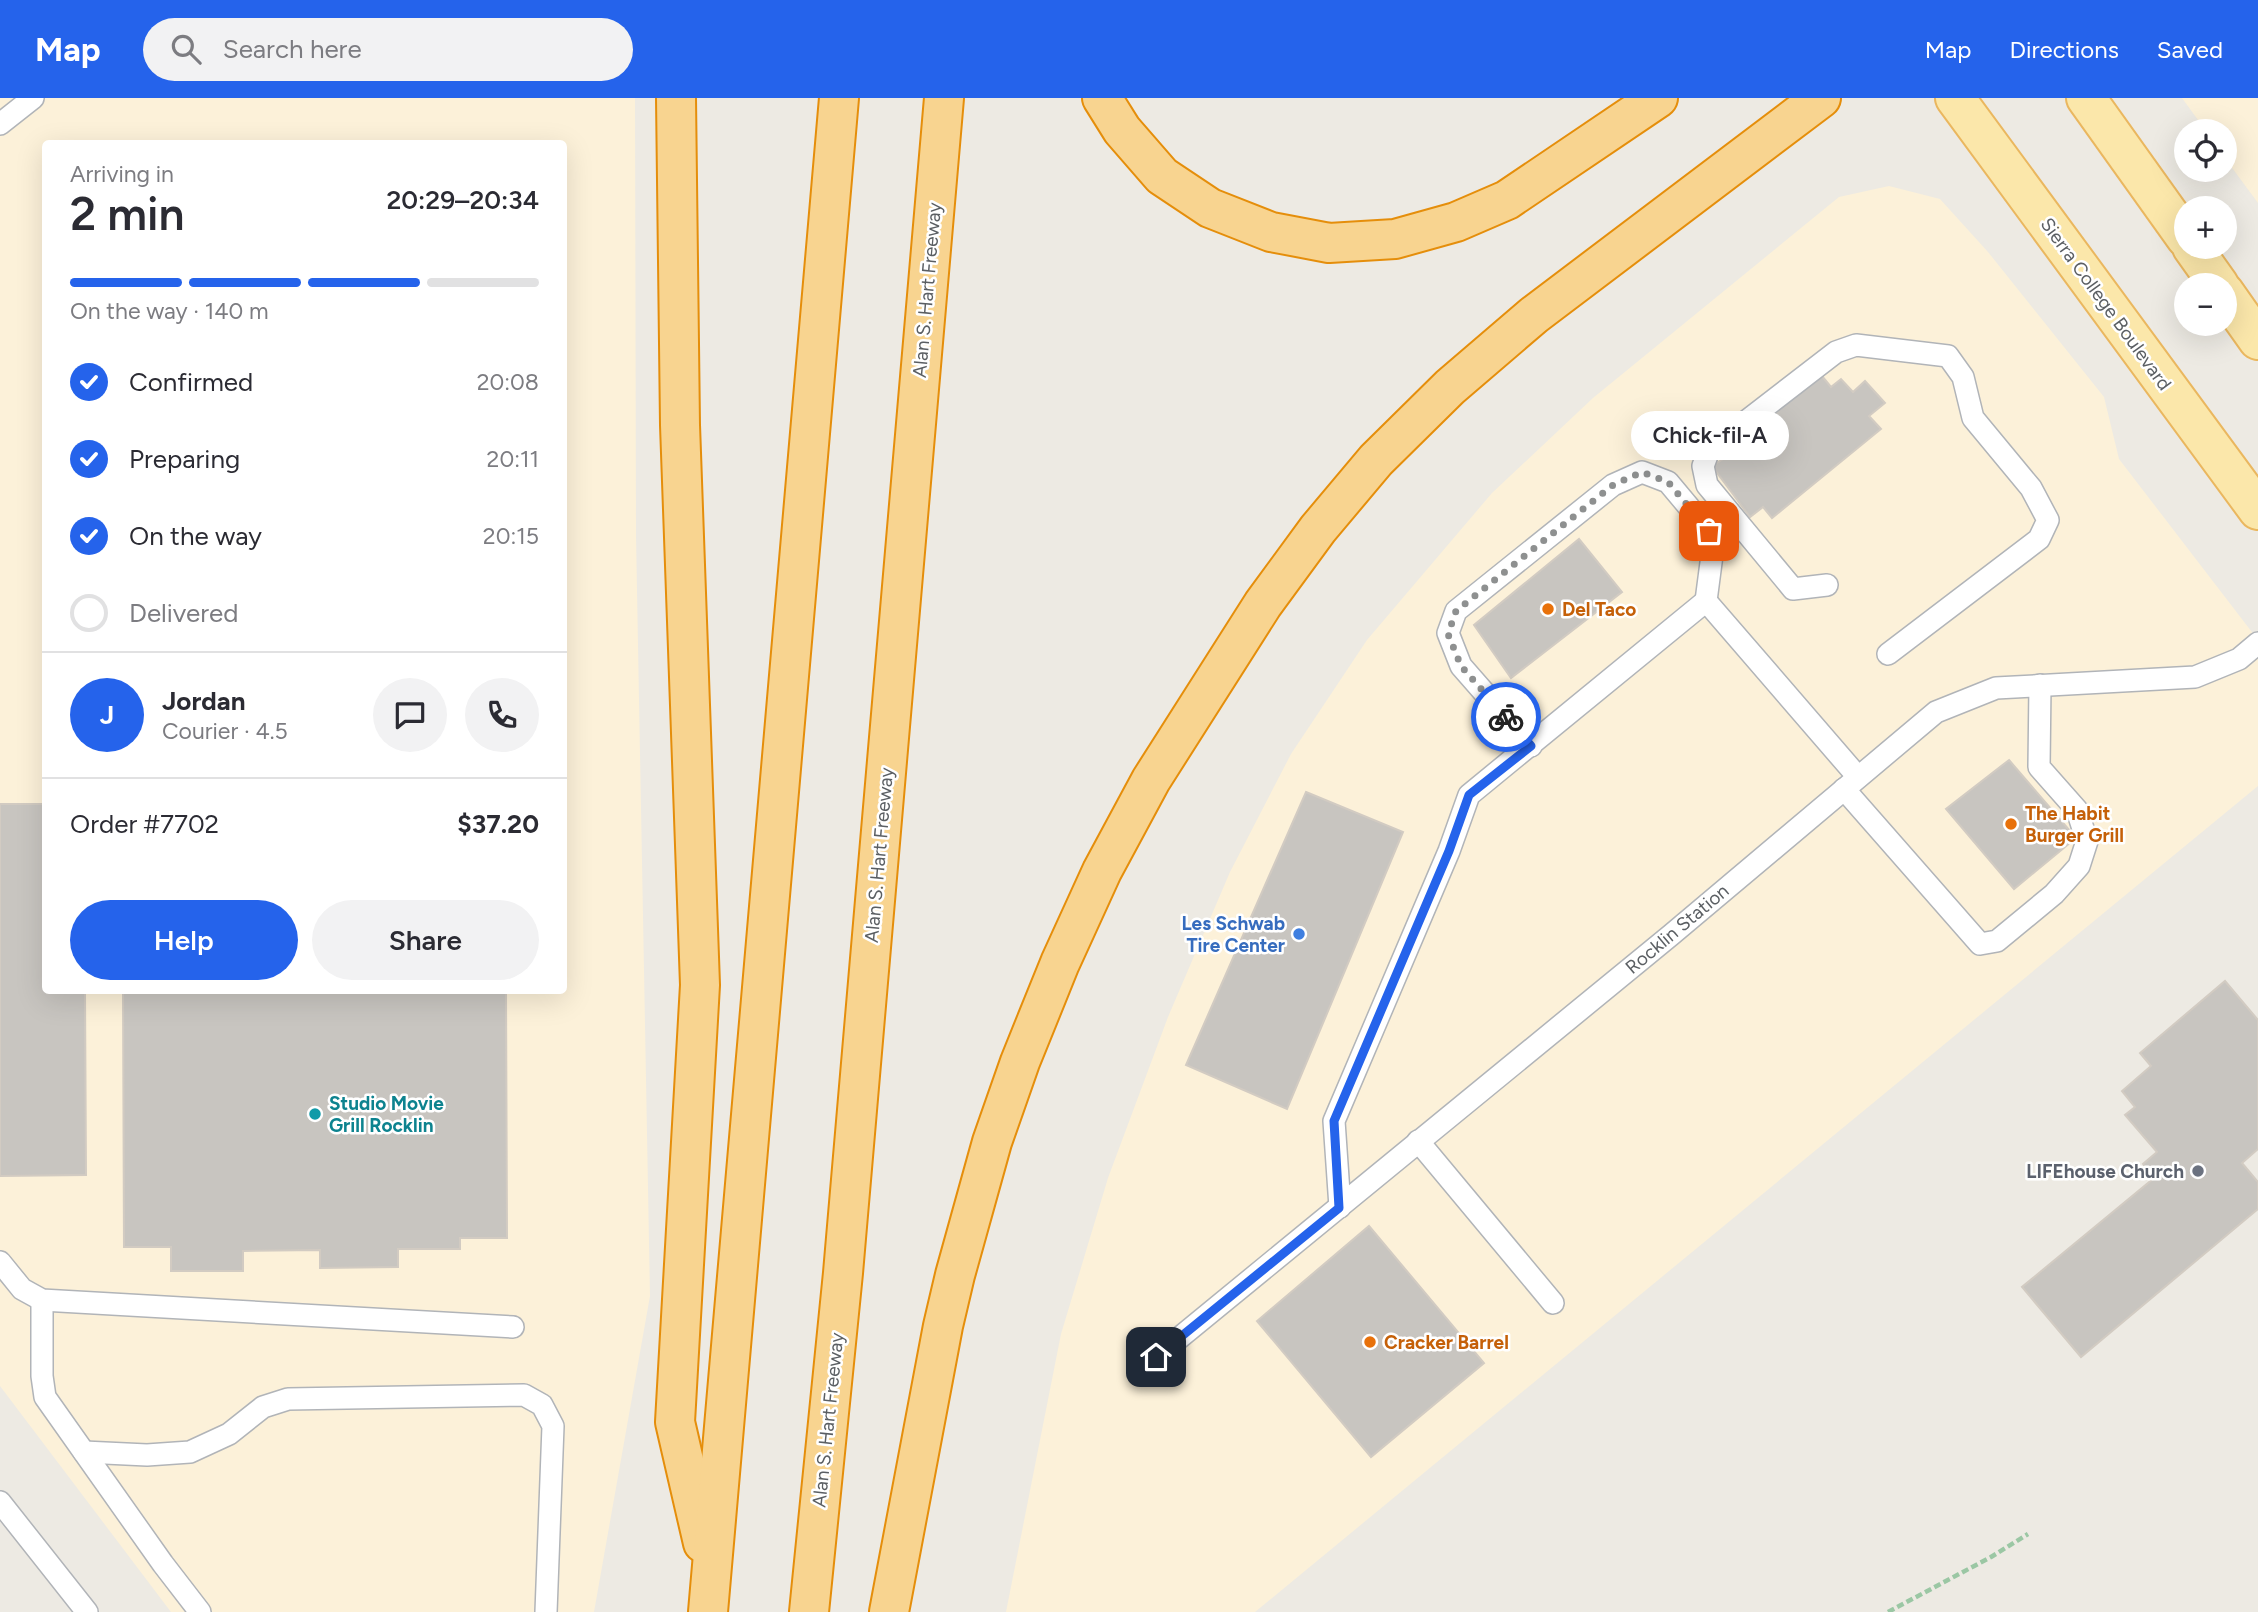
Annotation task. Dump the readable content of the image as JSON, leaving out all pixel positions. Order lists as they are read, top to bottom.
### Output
{
  "streets": {
    "highway": ["Alan S. Hart Freeway"],
    "main road": ["Sierra College Boulevard"],
    "lane": ["Rocklin Station"]
  },
  "places": [
    "Chick-fil-A",
    "Del Taco",
    "The Habit Burger Grill",
    "Les Schwab Tire Center",
    "Studio Movie Grill Rocklin",
    "LIFEhouse Church",
    "Cracker Barrel"
  ],
  "page": {
    "header": "Map",
    "search": "Search here",
    "nav": ["Map", "Directions", "Saved"],
    "map_buttons": ["+", "−"],
    "heading": ["2 min", "Arriving in", "20:29–20:34"],
    "panel": [
      "Jordan",
      "Courier · 4.5",
      "Order #7702",
      "$37.20"
    ],
    "bar": "On the way · 140 m",
    "list": [
      ["Confirmed", "20:08"],
      ["Preparing", "20:11"],
      ["On the way", "20:15"],
      "Delivered"
    ],
    "bubble": "Chick-fil-A",
    "round": "J",
    "buttons": ["Help", "Share"]
  }
}
